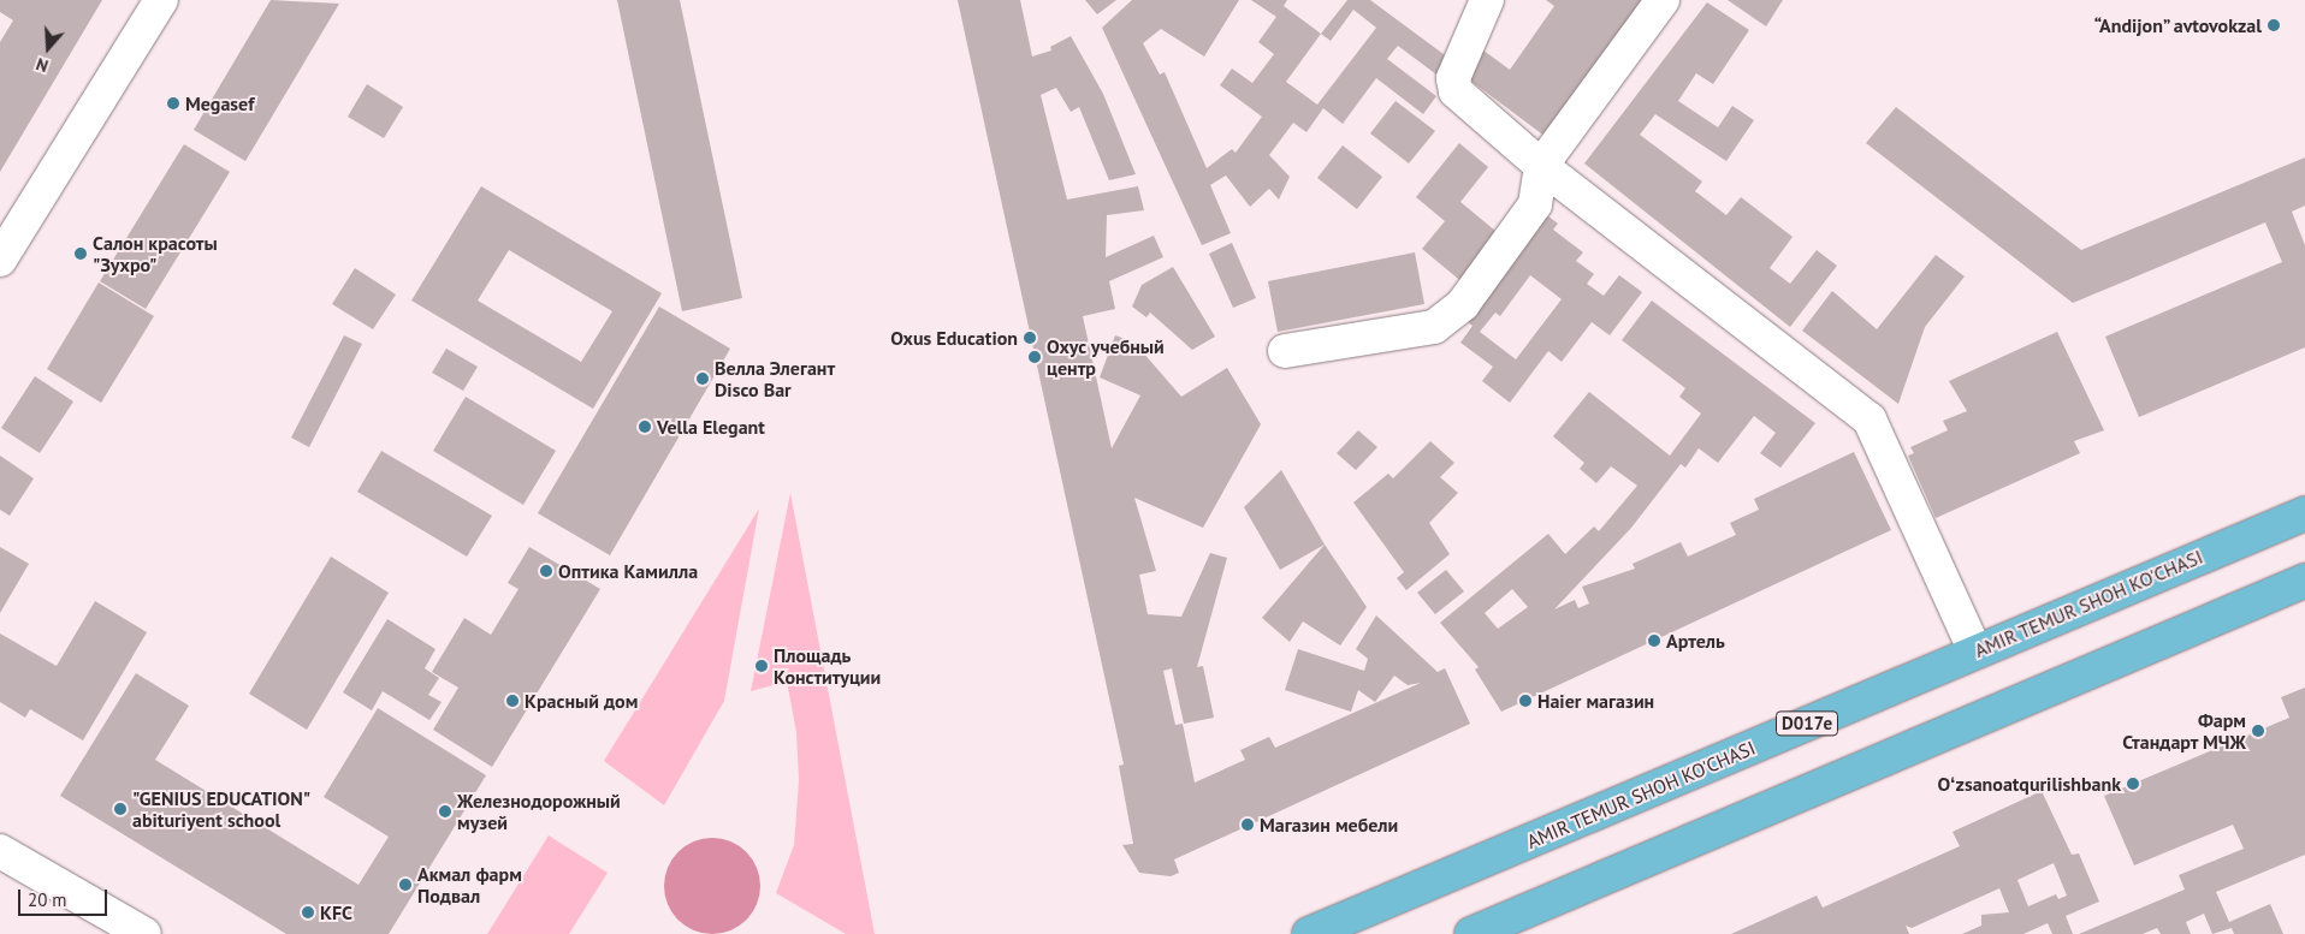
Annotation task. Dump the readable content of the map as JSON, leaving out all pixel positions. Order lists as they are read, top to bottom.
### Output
{
  "streets": {
    "main road": ["AMIR TEMUR SHOH KO'CHASI", "D017e"]
  },
  "places": [
    "“Andijon” avtovokzal",
    "Megasef",
    "Салон красоты \"Зухро\"",
    "Oxus Education",
    "Охус учебный центр",
    "Велла Элегант Disco Bar",
    "Vella Elegant",
    "Оптика Камилла",
    "Артель",
    "Площадь Конституции",
    "Красный дом",
    "Haier магазин",
    "Фарм Стандарт МЧЖ",
    "Oʻzsanoatqurilishbank",
    "\"GENIUS EDUCATION\" abituriyent school",
    "Железнодорожный музей",
    "Магазин мебели",
    "Акмал фарм Подвал",
    "KFC"
  ],
  "scale_bar": "20 m",
  "north": "bottom"
}
